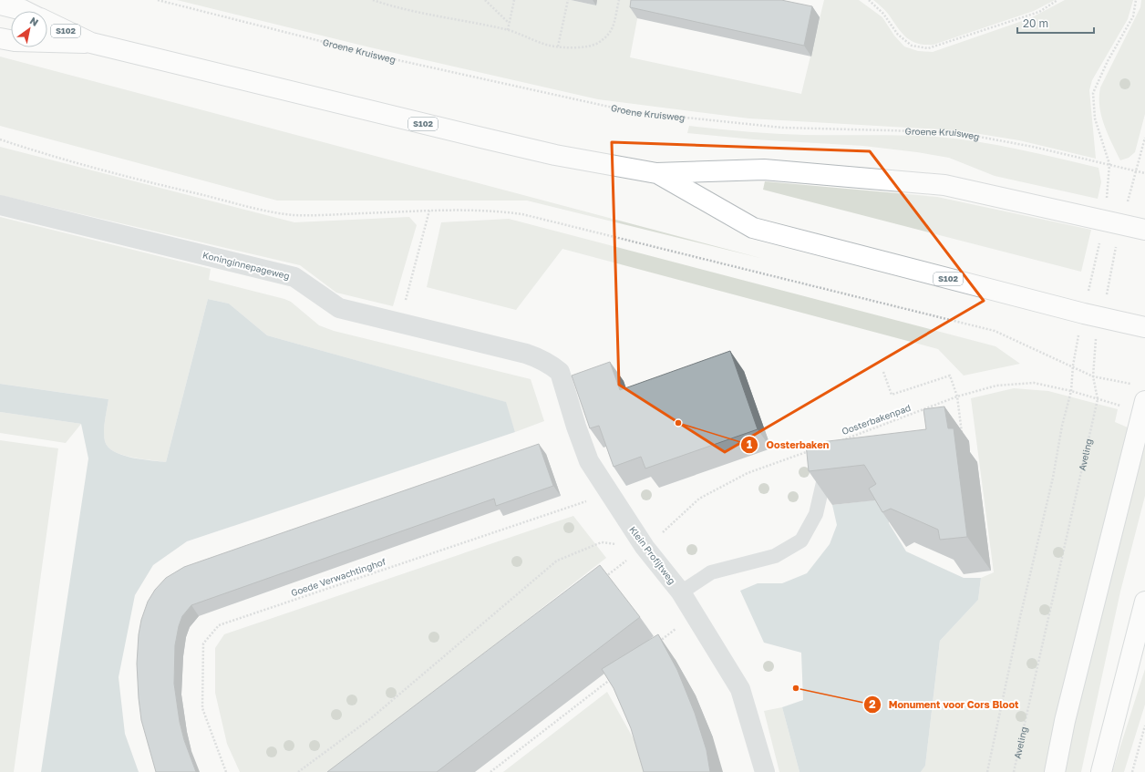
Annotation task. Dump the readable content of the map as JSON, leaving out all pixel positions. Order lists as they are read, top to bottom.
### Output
{
  "streets": {
    "main road": ["S102"],
    "street": ["Koninginnepageweg", "Klein Profijtweg"],
    "path": [
      "Groene Kruisweg",
      "Oosterbakenpad",
      "Aveling",
      "Goede Verwachtinghof"
    ]
  },
  "crossings": [
    ["S102", "Aveling"],
    ["Groene Kruisweg", "Aveling"],
    ["Koninginnepageweg", "Klein Profijtweg"],
    ["Oosterbakenpad", "Aveling"],
    ["Klein Profijtweg", "Goede Verwachtinghof"]
  ],
  "places": ["Oosterbaken", "Monument voor Cors Bloot"],
  "scale_bar": "20 m",
  "north": "top right"
}
